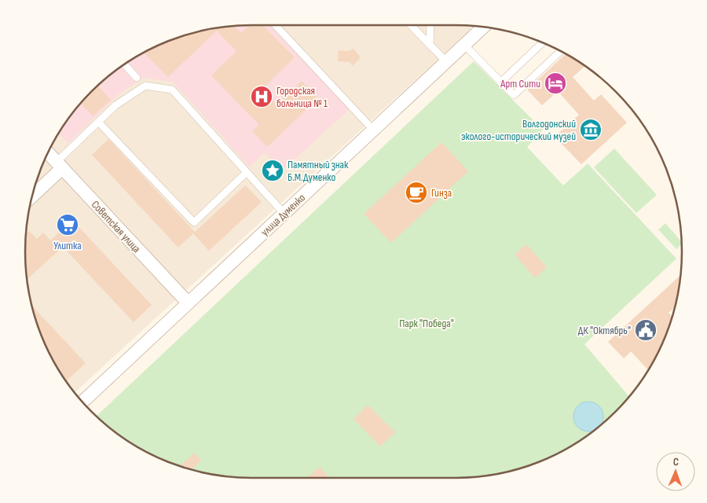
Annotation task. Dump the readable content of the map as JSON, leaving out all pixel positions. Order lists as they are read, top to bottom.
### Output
{
  "streets": {
    "street": ["улица Думенко", "Советская улица"]
  },
  "crossings": [
    ["улица Думенко", "Советская улица"]
  ],
  "parks": ["Парк \"Победа\""],
  "places": {
    "hotel": ["Арт Сити"],
    "hospital": ["Городская больница № 1"],
    "museum": ["Волгодонский эколого-исторический музей"],
    "place": ["Памятный знак Б.М.Думенко"],
    "cafe": ["Гинза"],
    "supermarket": ["Улитка"],
    "public building": ["ДК \"Октябрь\""]
  },
  "north": "top"
}
